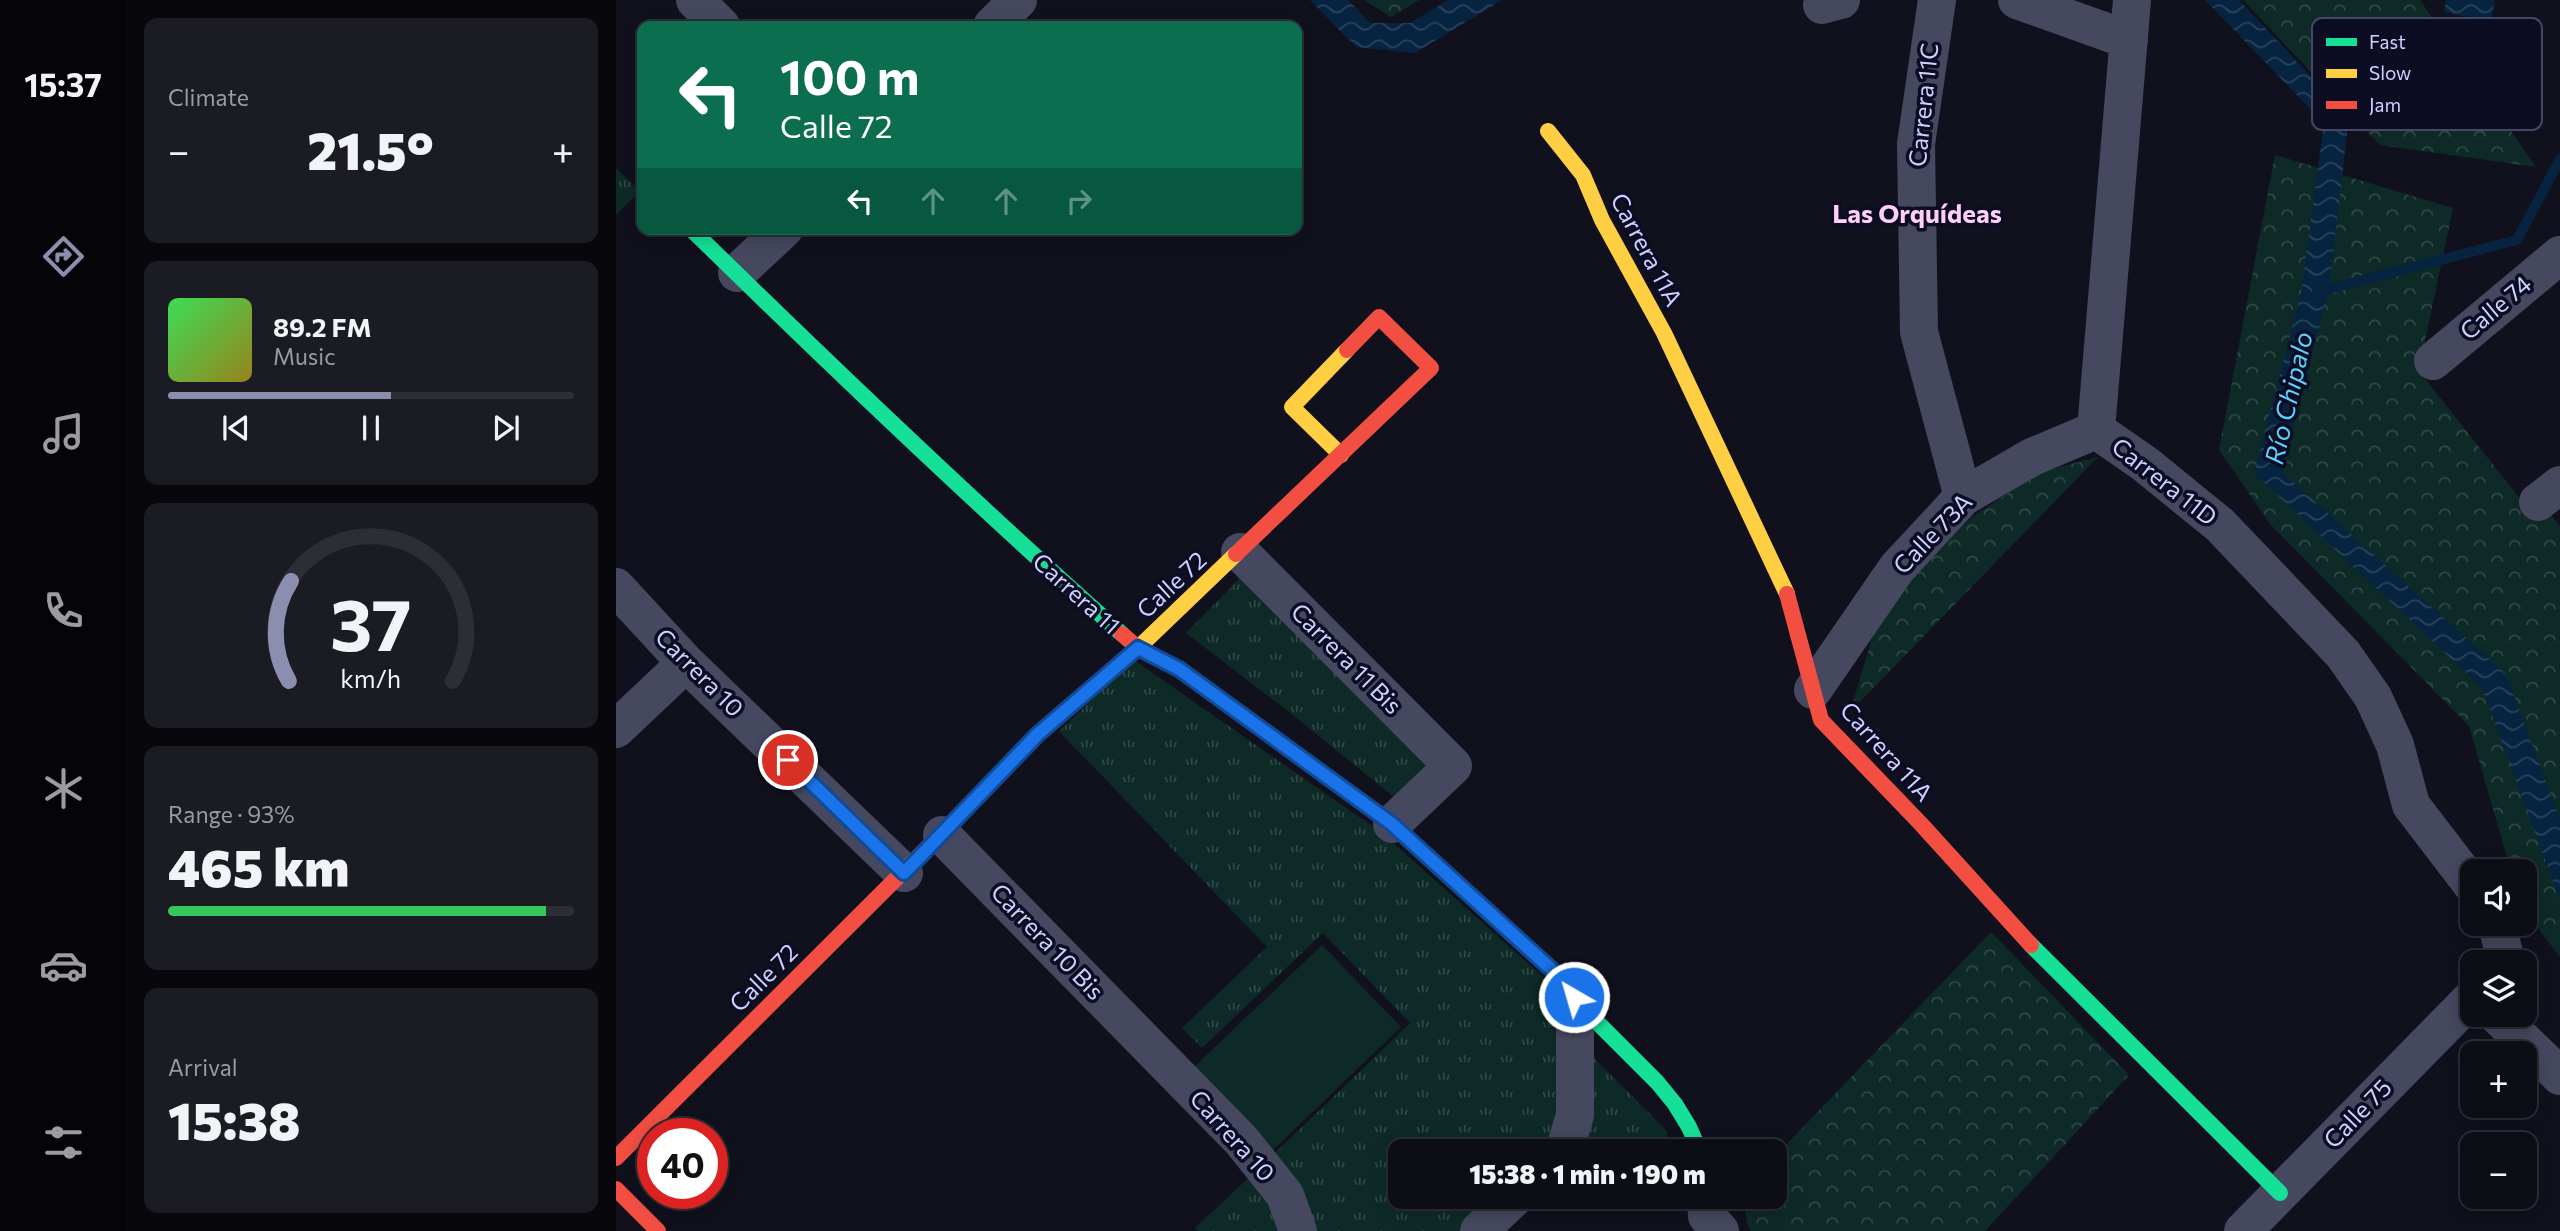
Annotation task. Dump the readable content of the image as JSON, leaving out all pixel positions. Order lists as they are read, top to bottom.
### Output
{
  "streets": {
    "street": [
      "Carrera 11C",
      "Carrera 11A",
      "Calle 74",
      "Carrera 11D",
      "Calle 73A",
      "Calle 72",
      "Carrera 11",
      "Carrera 11 Bis",
      "Carrera 10",
      "Carrera 10 Bis",
      "Calle 75"
    ]
  },
  "crossings": [
    ["Carrera 11C", "Calle 73A"],
    ["Carrera 11A", "Calle 73A"],
    ["Carrera 11A", "Calle 75"],
    ["Carrera 11D", "Calle 73A"],
    ["Calle 72", "Carrera 11"],
    ["Calle 72", "Carrera 11 Bis"],
    ["Calle 72", "Carrera 10"],
    ["Calle 72", "Carrera 10 Bis"],
    ["Carrera 11", "Carrera 11 Bis"],
    ["Carrera 10", "Carrera 10 Bis"]
  ],
  "districts": ["Las Orquídeas"],
  "water": ["Río Chipalo"],
  "legend": ["Fast", "Slow", "Jam"],
  "page": {
    "tabs": "15:37",
    "tile": [
      "Climate",
      ["Range · 93%", "465 km"],
      ["Arrival", "15:38"]
    ],
    "turn": ["100 m", "Calle 72"],
    "heat": ["−", "21.5°", "+"],
    "song": ["89.2 FM", "Music"],
    "map_buttons": ["+", "−"],
    "limit": "40",
    "trip": "15:38 · 1 min · 190 m",
    "gauge": ["37", "km/h"]
  }
}
